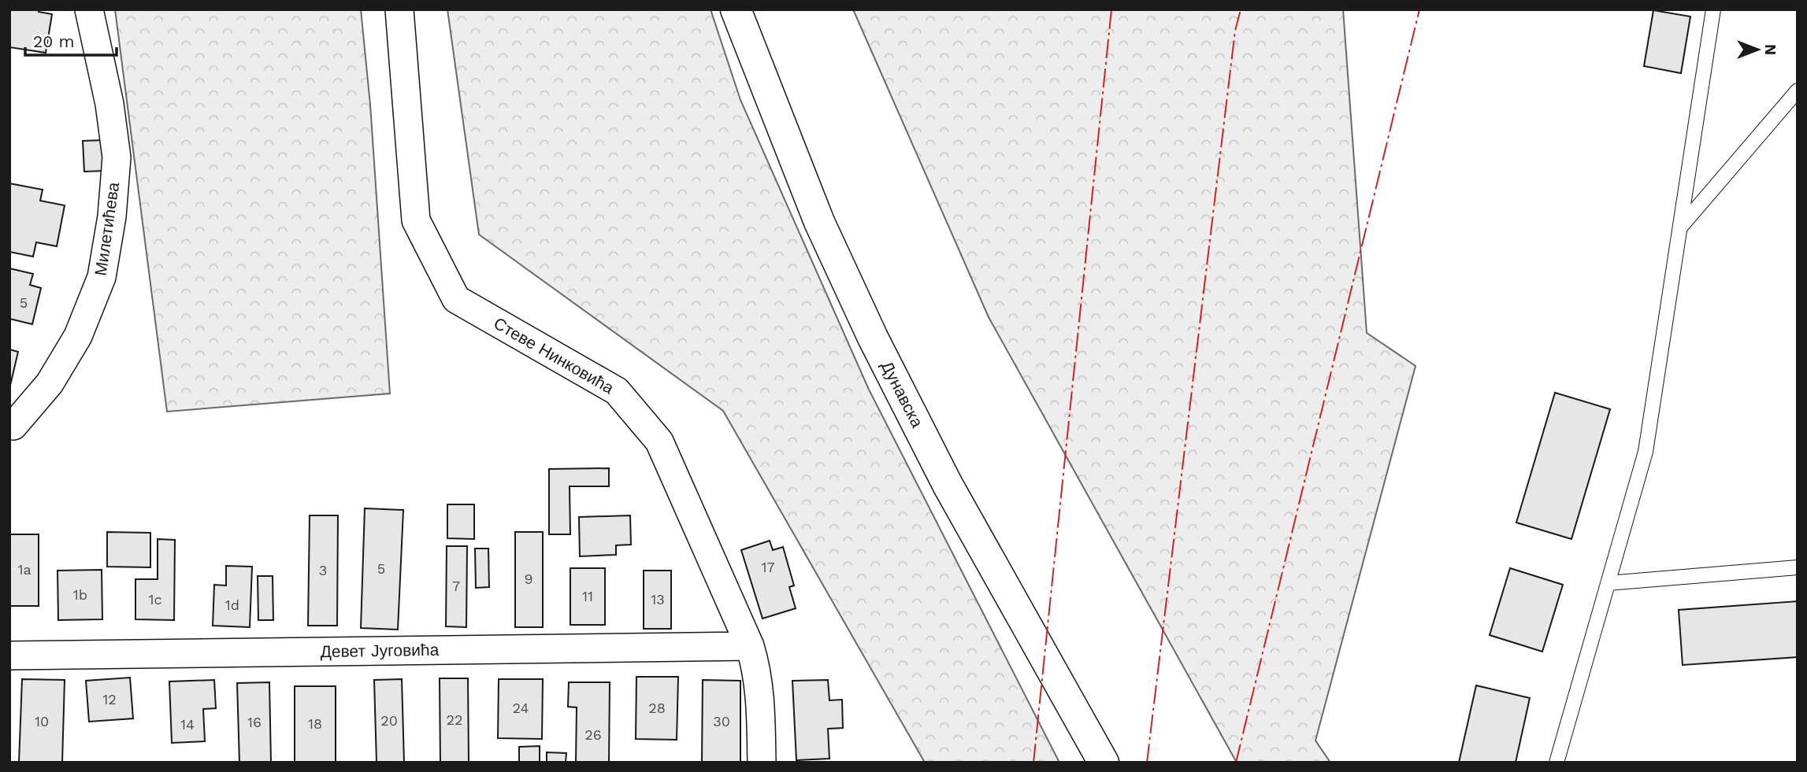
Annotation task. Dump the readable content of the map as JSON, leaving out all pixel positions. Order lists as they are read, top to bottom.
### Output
{
  "streets": {
    "main road": ["Дунавска"],
    "street": ["Милетићева", "Стеве Нинковића", "Девет Југовића"]
  },
  "crossings": [
    ["Стеве Нинковића", "Девет Југовића"]
  ],
  "house_numbers": [
    "5",
    "17",
    "5",
    "1a",
    "3",
    "9",
    "7",
    "1b",
    "11",
    "1c",
    "13",
    "1d",
    "12",
    "24",
    "28",
    "22",
    "20",
    "10",
    "30",
    "16",
    "18",
    "14",
    "26"
  ],
  "scale_bar": "20 m",
  "north": "right"
}
